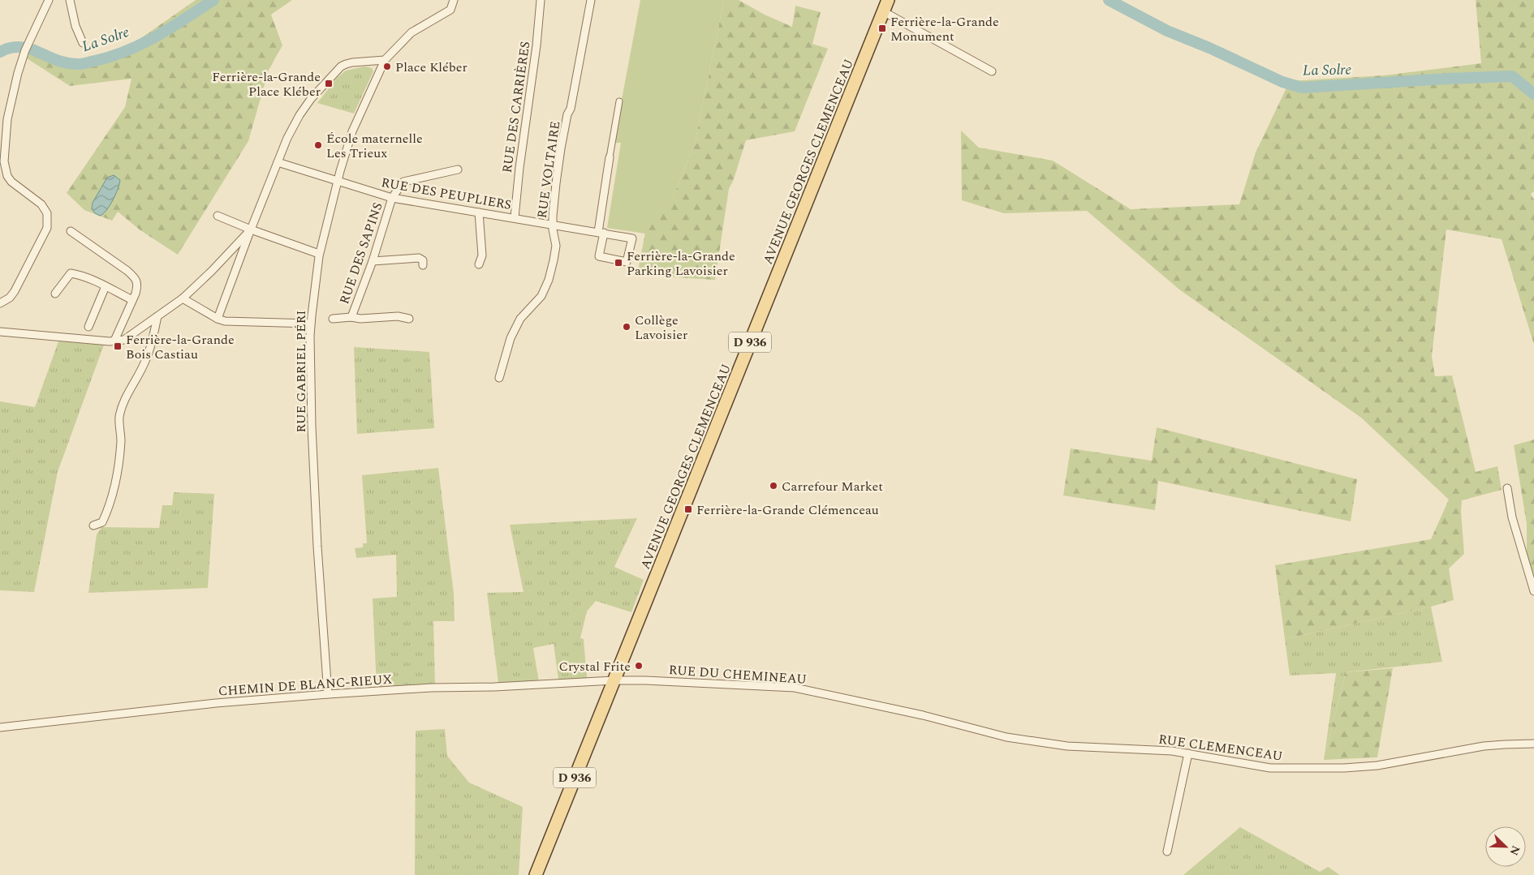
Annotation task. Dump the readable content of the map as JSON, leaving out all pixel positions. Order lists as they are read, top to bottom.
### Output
{
  "streets": {
    "main road": ["AVENUE GEORGES CLEMENCEAU", "D 936"],
    "street": [
      "RUE DES CARRIÈRES",
      "RUE VOLTAIRE",
      "RUE DES PEUPLIERS",
      "RUE DES SAPINS",
      "RUE GABRIEL PÉRI",
      "RUE DU CHEMINEAU",
      "CHEMIN DE BLANC-RIEUX",
      "RUE CLEMENCEAU"
    ]
  },
  "crossings": [
    ["RUE DES CARRIÈRES", "RUE DES PEUPLIERS"],
    ["AVENUE GEORGES CLEMENCEAU", "RUE DU CHEMINEAU"],
    ["AVENUE GEORGES CLEMENCEAU", "CHEMIN DE BLANC-RIEUX"],
    ["RUE VOLTAIRE", "RUE DES PEUPLIERS"],
    ["RUE DES PEUPLIERS", "RUE DES SAPINS"],
    ["RUE DES PEUPLIERS", "RUE GABRIEL PÉRI"],
    ["RUE GABRIEL PÉRI", "CHEMIN DE BLANC-RIEUX"],
    ["RUE DU CHEMINEAU", "CHEMIN DE BLANC-RIEUX"],
    ["RUE DU CHEMINEAU", "RUE CLEMENCEAU"]
  ],
  "water": ["La Solre"],
  "places": {
    "transit": [
      "Ferrière-la-Grande Monument",
      "Ferrière-la-Grande Place Kléber",
      "Ferrière-la-Grande Parking Lavoisier",
      "Ferrière-la-Grande Bois Castiau",
      "Ferrière-la-Grande Clémenceau"
    ],
    "other": [
      "Place Kléber",
      "École maternelle Les Trieux",
      "Collège Lavoisier",
      "Carrefour Market",
      "Crystal Frite"
    ]
  },
  "north": "bottom right"
}
